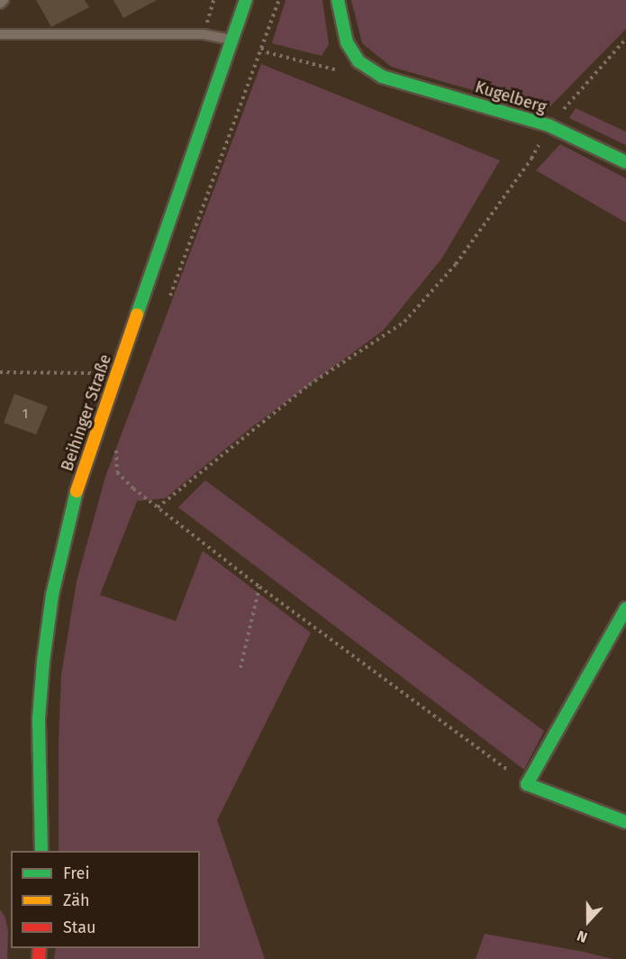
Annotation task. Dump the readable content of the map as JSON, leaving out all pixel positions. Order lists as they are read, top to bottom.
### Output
{
  "streets": {
    "main road": ["Kugelberg", "Beihinger Straße"]
  },
  "house_numbers": ["1"],
  "legend": ["Frei", "Zäh", "Stau"],
  "north": "bottom"
}
